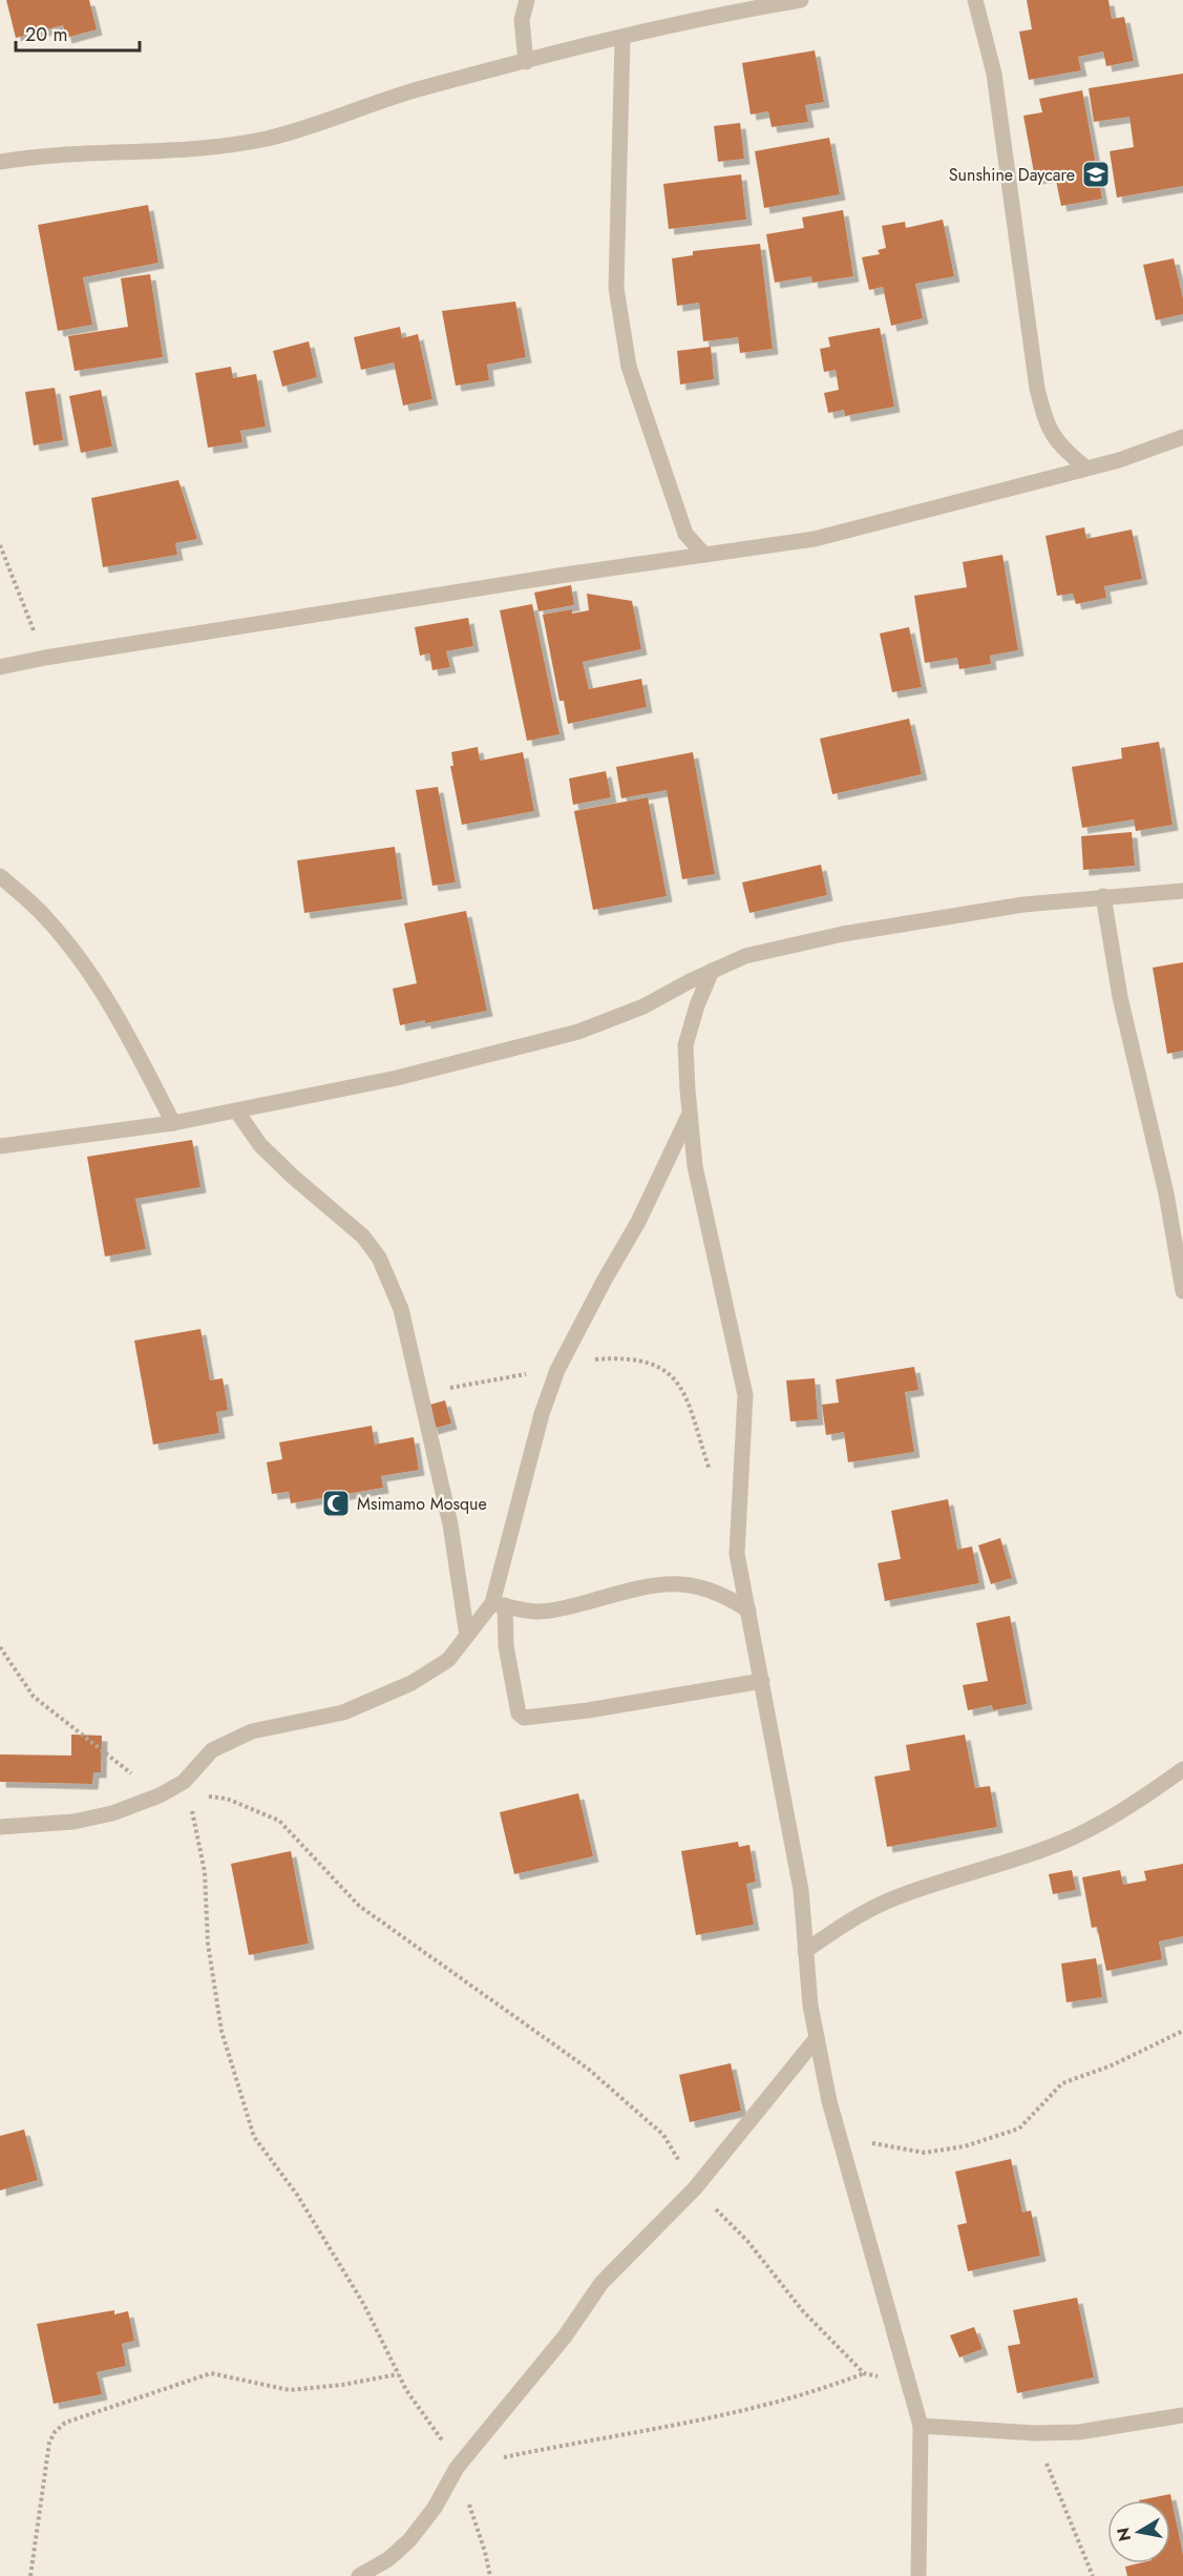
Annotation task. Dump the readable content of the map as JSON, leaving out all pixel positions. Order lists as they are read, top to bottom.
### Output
{
  "places": {
    "school or university": ["Sunshine Daycare"],
    "mosque": ["Msimamo Mosque"]
  },
  "scale_bar": "20 m",
  "north": "left"
}
